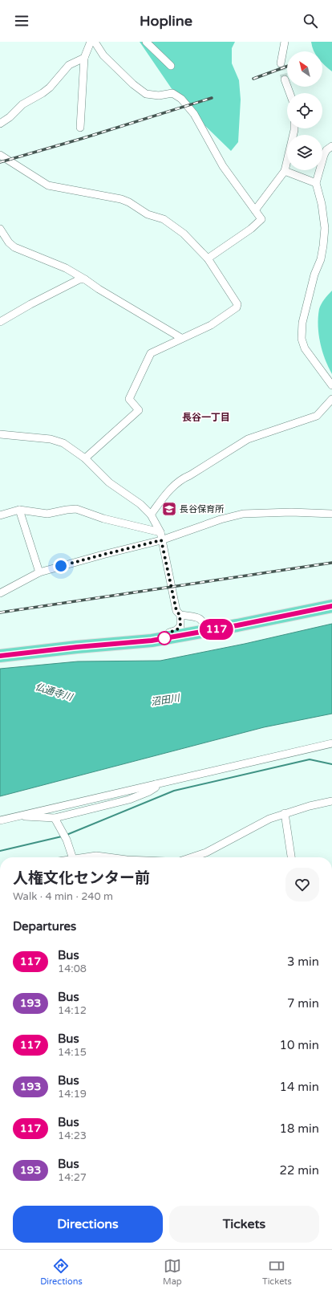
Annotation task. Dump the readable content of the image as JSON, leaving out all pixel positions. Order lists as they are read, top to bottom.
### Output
{
  "districts": ["長谷一丁目"],
  "water": ["仏通寺川", "沼田川"],
  "places": {
    "school or university": ["長谷保育所"]
  },
  "lines": ["bus line 117"],
  "north": "top left",
  "page": {
    "header": "Hopline",
    "on_map": "117",
    "heading": [
      ["人権文化センター前", "Walk · 4 min · 240 m"],
      "Departures"
    ],
    "list": [
      {
        "mark": "117",
        "name": "Bus",
        "note": "14:08",
        "value": "3 min"
      },
      {
        "mark": "193",
        "name": "Bus",
        "note": "14:12",
        "value": "7 min"
      },
      {
        "mark": "117",
        "name": "Bus",
        "note": "14:15",
        "value": "10 min"
      },
      {
        "mark": "193",
        "name": "Bus",
        "note": "14:19",
        "value": "14 min"
      },
      {
        "mark": "117",
        "name": "Bus",
        "note": "14:23",
        "value": "18 min"
      },
      {
        "mark": "193",
        "name": "Bus",
        "note": "14:27",
        "value": "22 min"
      }
    ],
    "buttons": ["Directions", "Tickets"],
    "tabs": ["Directions", "Map", "Tickets"]
  }
}
